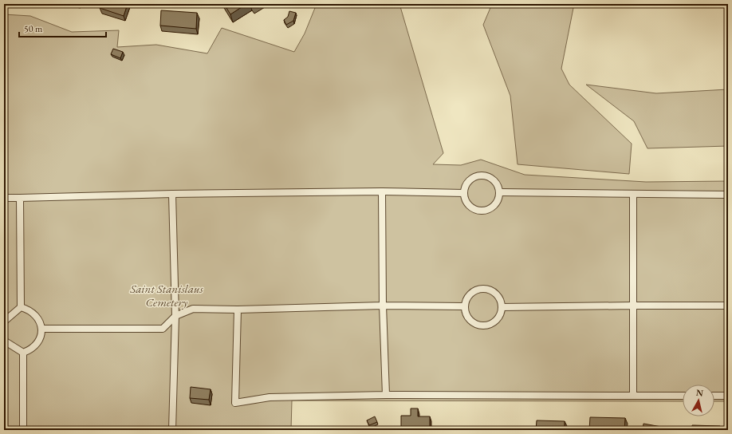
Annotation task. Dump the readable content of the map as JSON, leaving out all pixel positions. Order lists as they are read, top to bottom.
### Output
{
  "parks": ["Saint Stanislaus Cemetery"],
  "scale_bar": "50 m",
  "north": "top"
}
